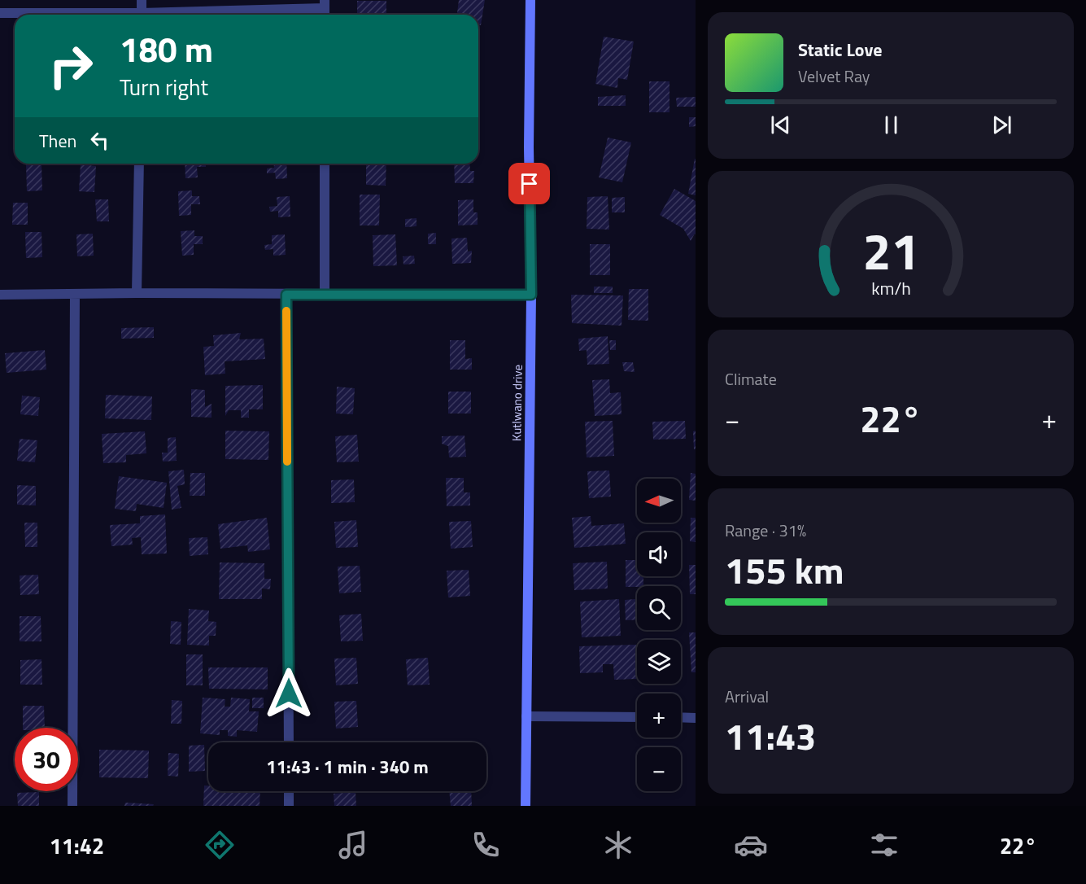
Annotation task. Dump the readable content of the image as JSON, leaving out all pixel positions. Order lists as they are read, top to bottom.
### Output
{
  "streets": {
    "street": ["Kutlwano drive"]
  },
  "north": "left",
  "page": {
    "turn": ["180 m", "Turn right"],
    "song": ["Static Love", "Velvet Ray"],
    "then": "Then",
    "tile": [
      "Climate",
      ["Range · 31%", "155 km"],
      ["Arrival", "11:43"]
    ],
    "heat": ["−", "22°", "+"],
    "map_buttons": ["+", "−"],
    "limit": "30",
    "trip": "11:43 · 1 min · 340 m",
    "tabs": ["11:42", "22°"],
    "gauge": ["21", "km/h"]
  }
}
